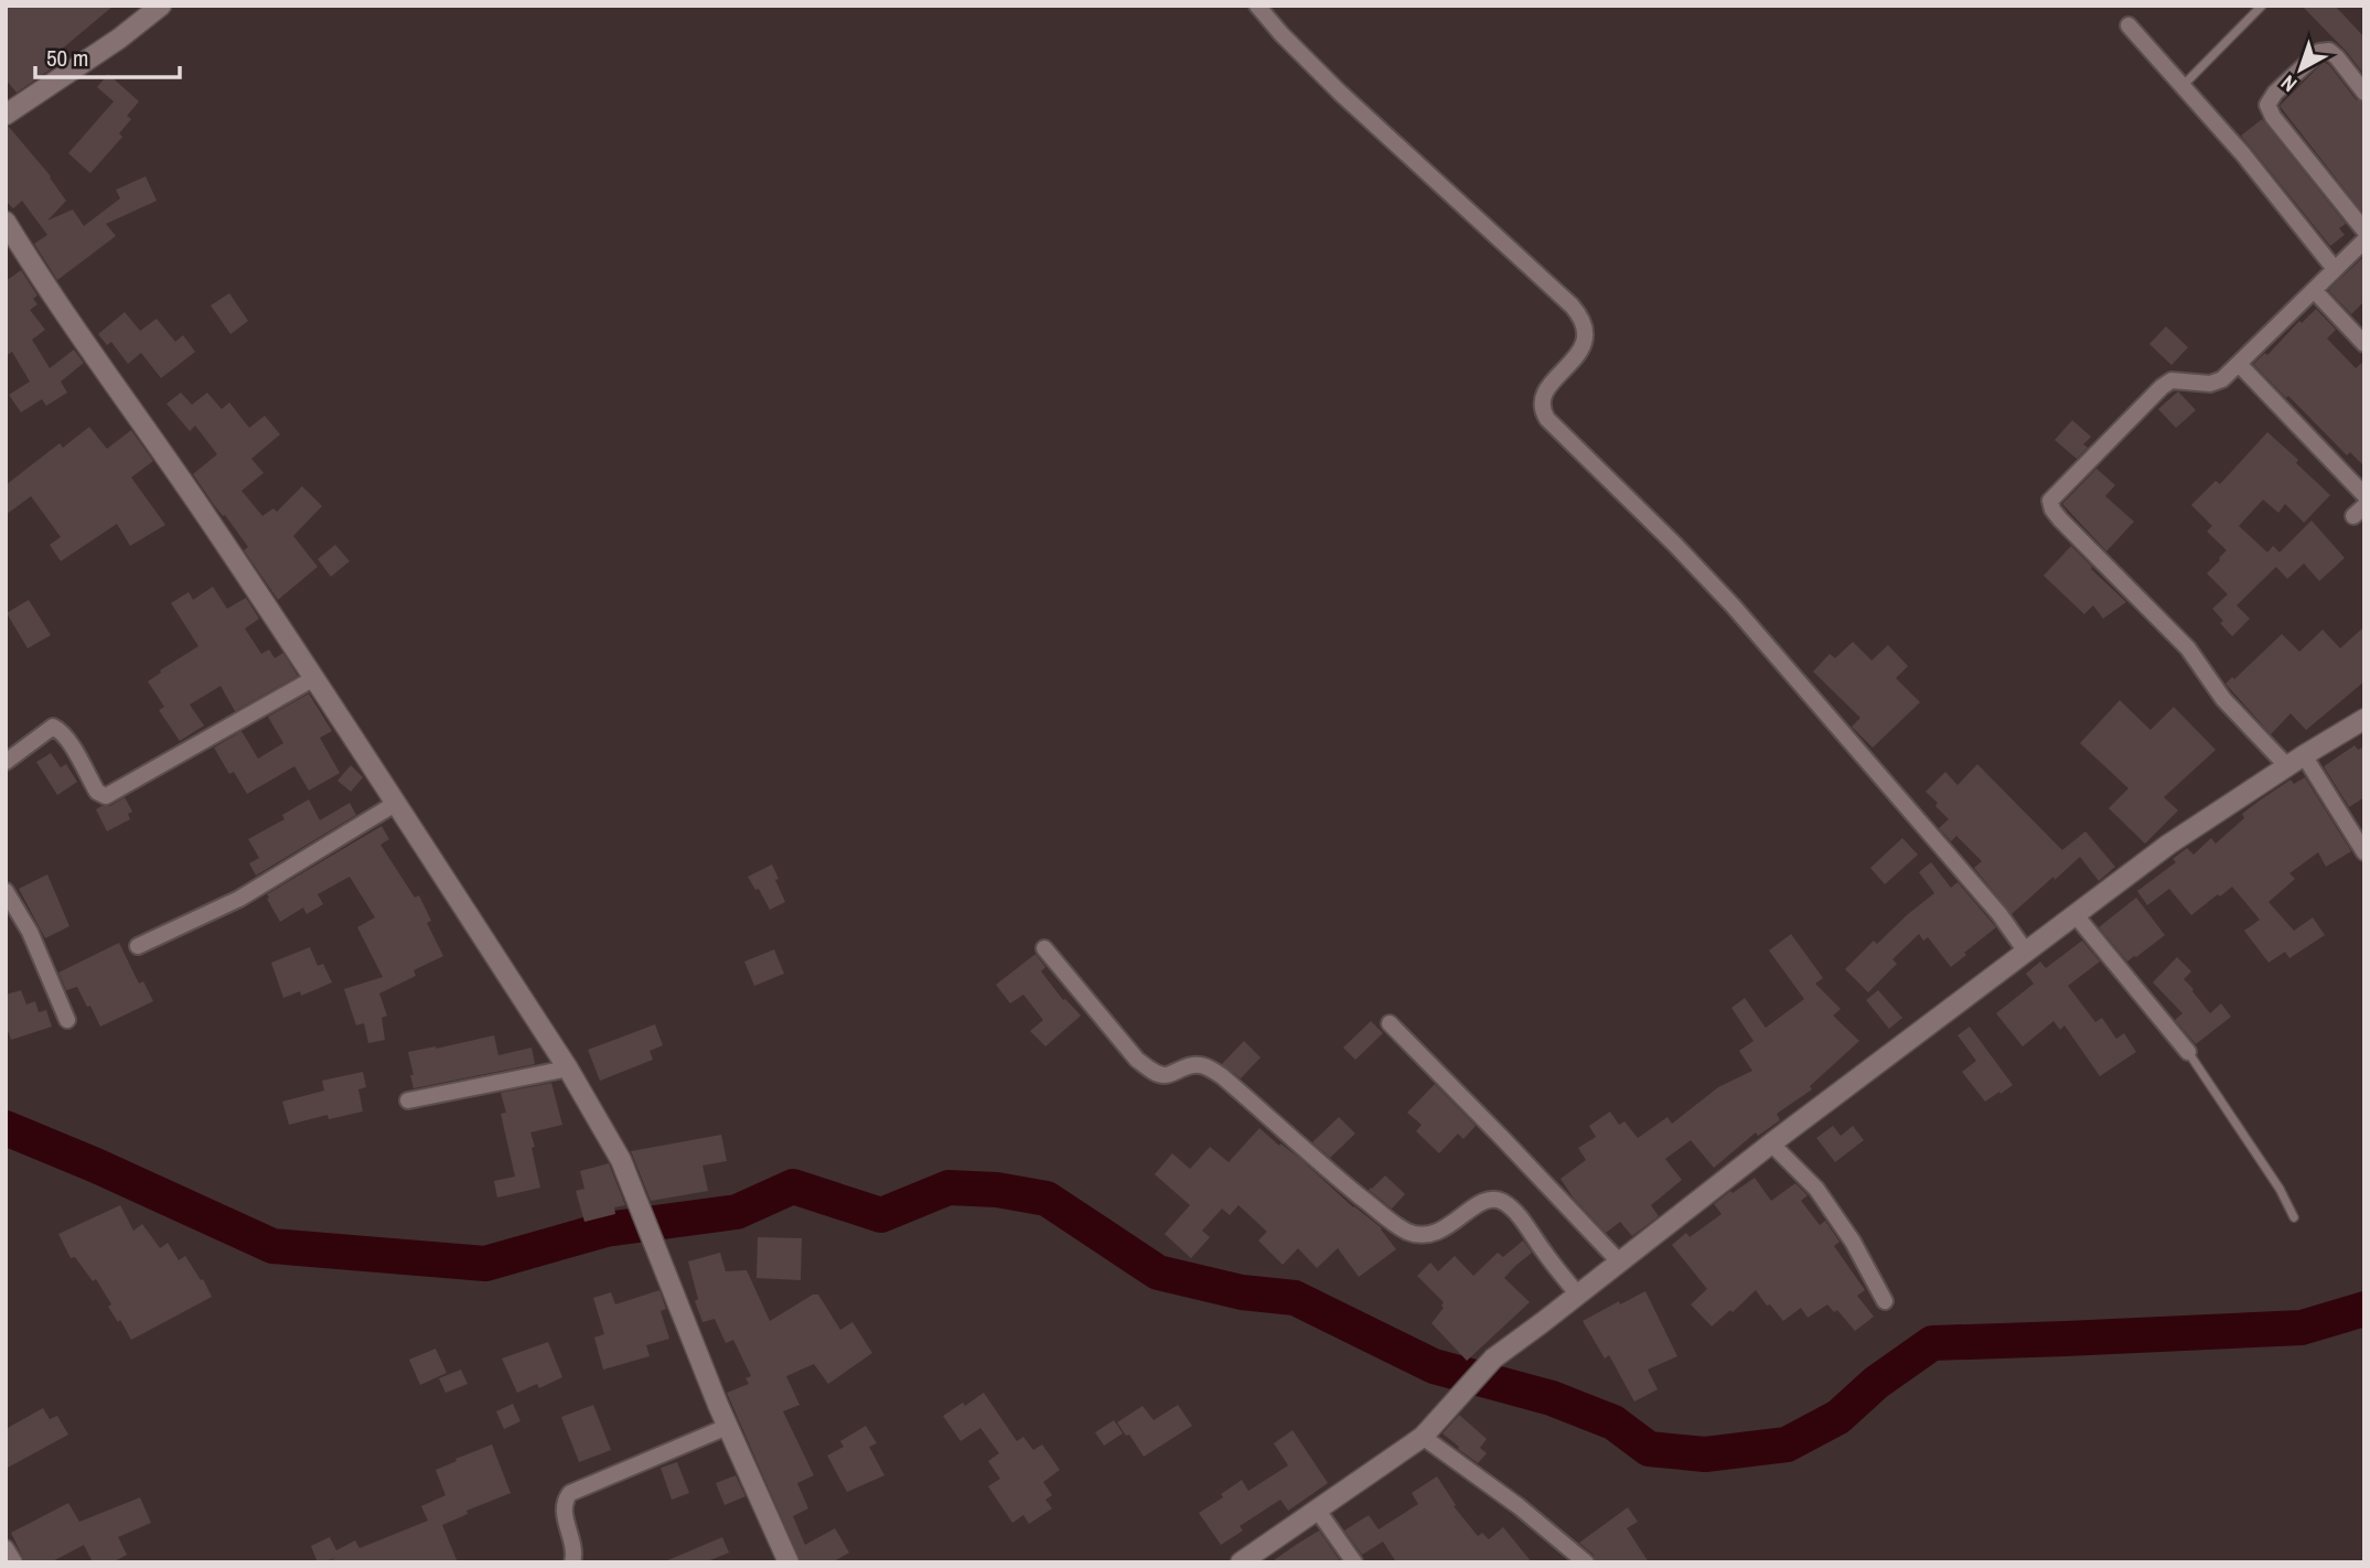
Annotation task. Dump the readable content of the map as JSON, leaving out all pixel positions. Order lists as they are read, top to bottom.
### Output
{
  "scale_bar": "50 m",
  "north": "bottom left"
}
